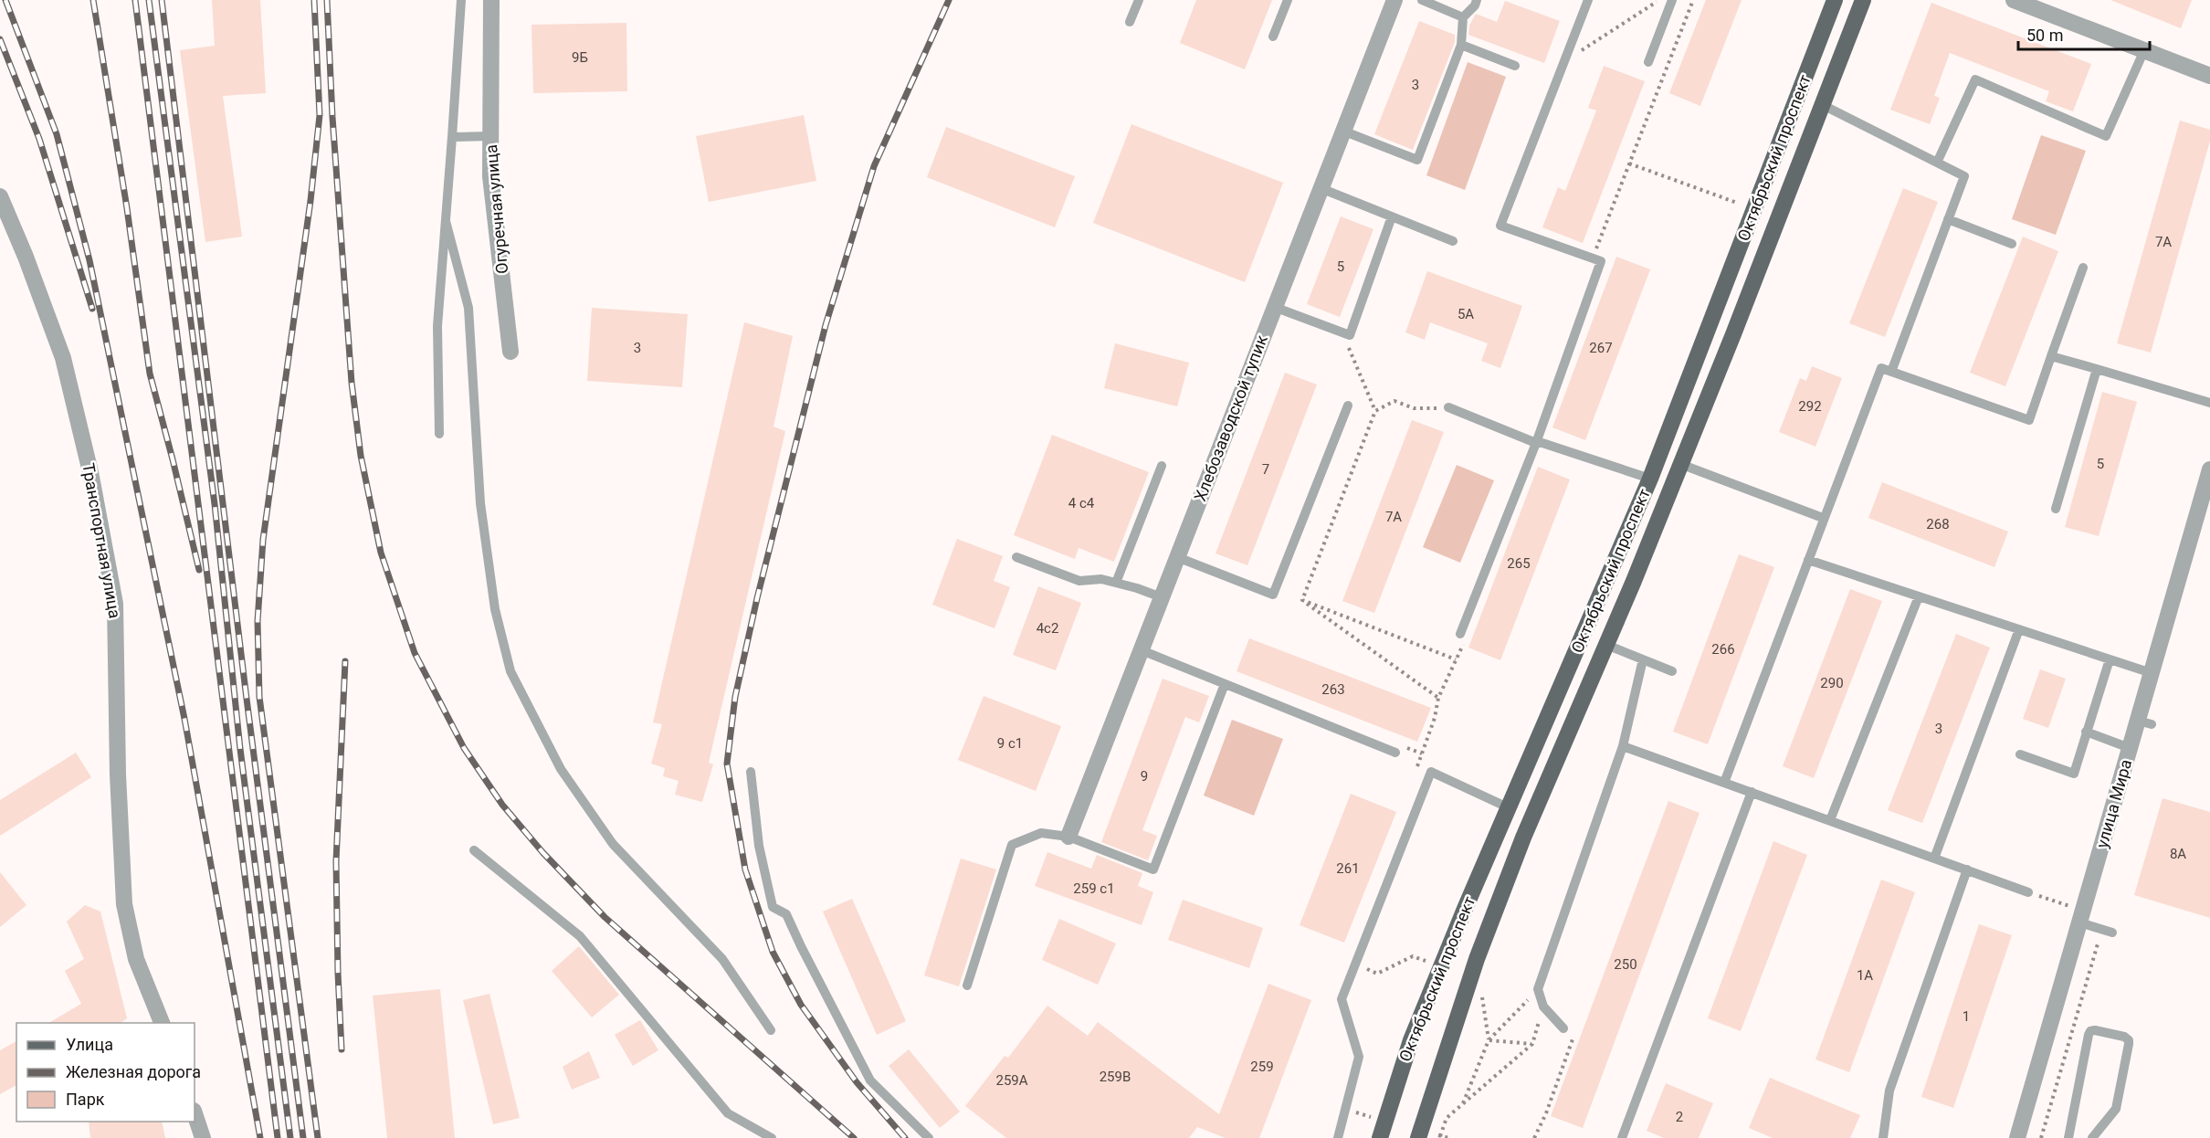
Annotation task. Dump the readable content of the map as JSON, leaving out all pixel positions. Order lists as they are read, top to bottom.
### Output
{
  "streets": {
    "main road": ["Октябрьский проспект"],
    "street": [
      "Огуречная улица",
      "Хлебозаводской тупик",
      "Транспортная улица",
      "улица Мира"
    ]
  },
  "house_numbers": [
    "9Б",
    "3",
    "7А",
    "5",
    "5А",
    "3",
    "267",
    "292",
    "5",
    "7",
    "4 с4",
    "7А",
    "268",
    "265",
    "4с2",
    "266",
    "290",
    "263",
    "3",
    "9 с1",
    "9",
    "8А",
    "261",
    "259 с1",
    "250",
    "1А",
    "1",
    "259",
    "259В",
    "259А",
    "2"
  ],
  "legend": ["Улица", "Железная дорога", "Парк"],
  "scale_bar": "50 m"
}
